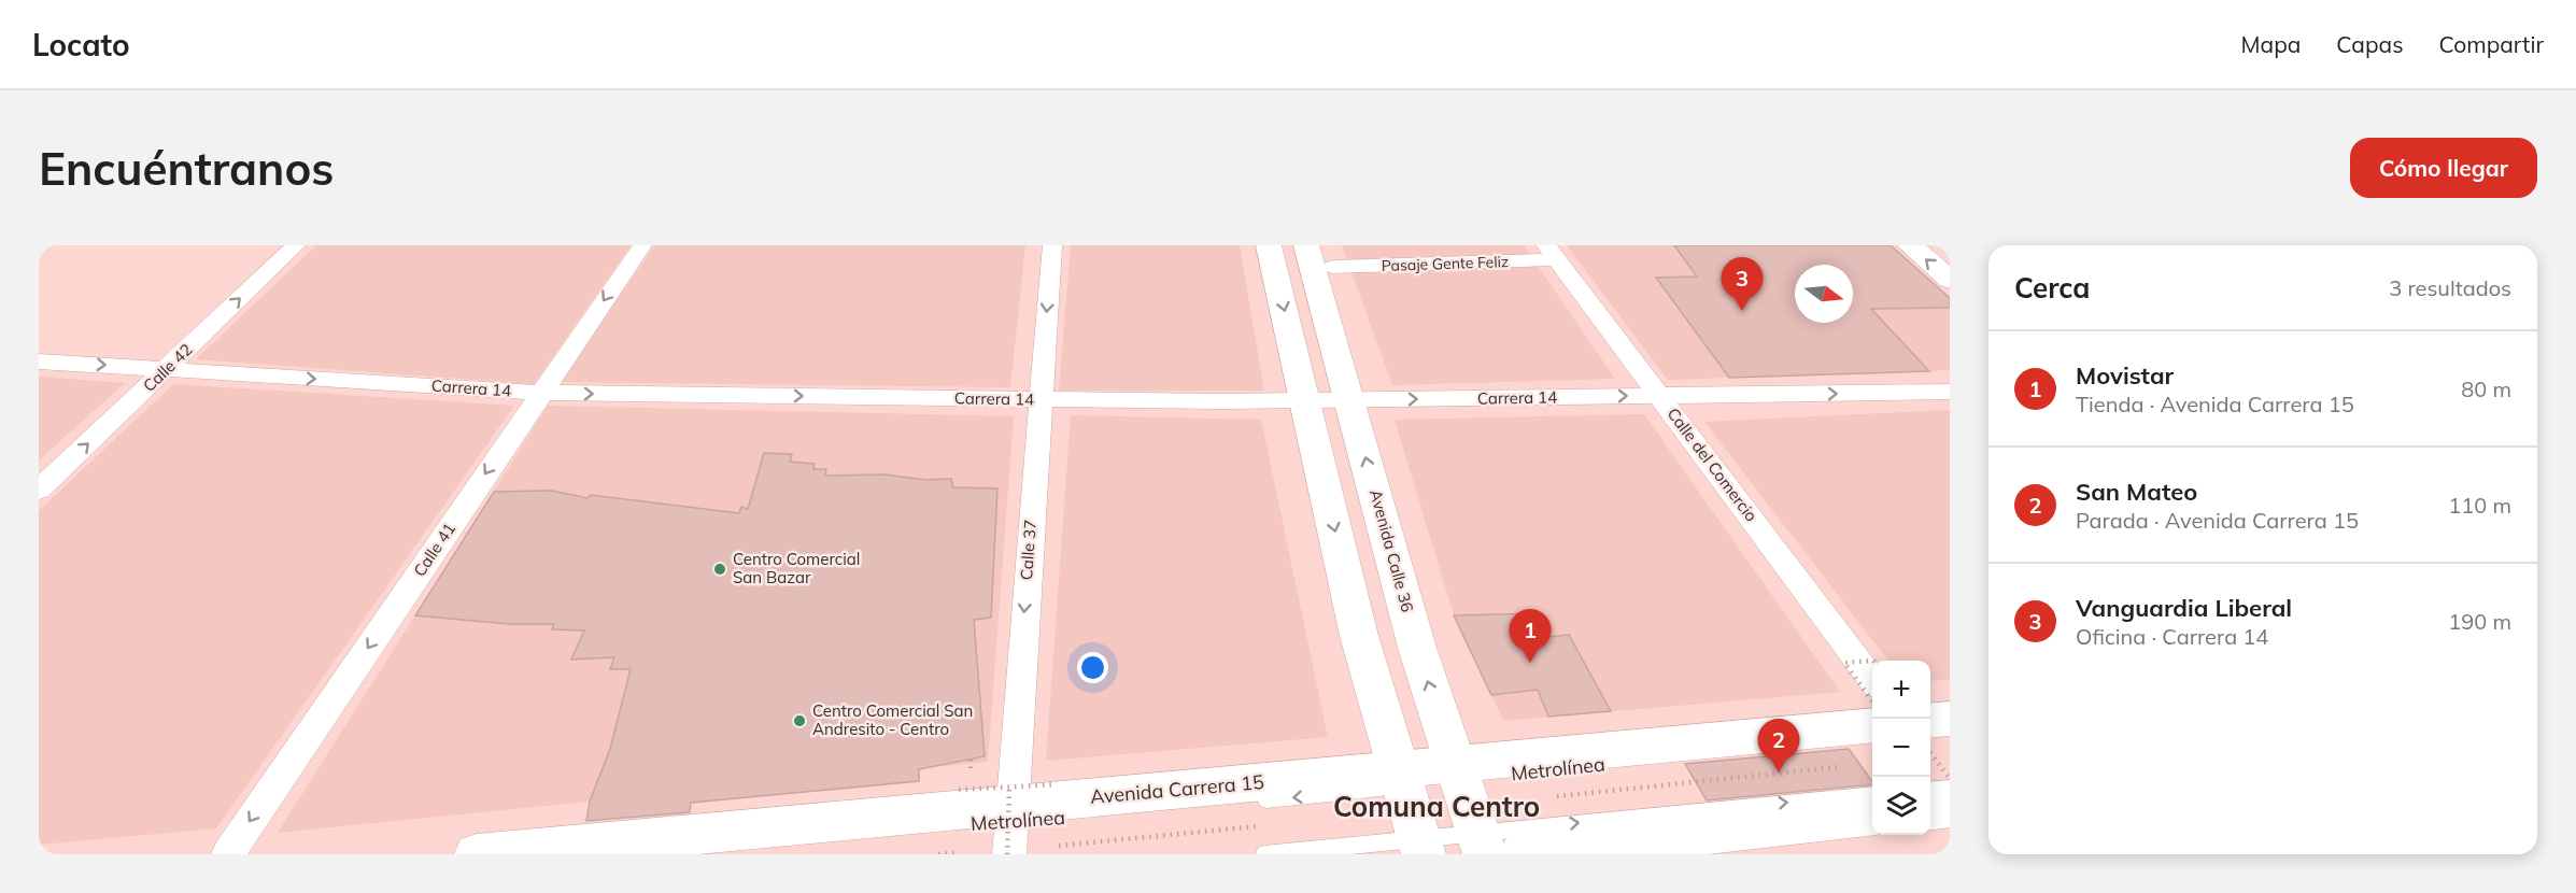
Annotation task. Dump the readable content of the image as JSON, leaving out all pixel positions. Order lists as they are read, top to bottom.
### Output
{
  "streets": {
    "main road": ["Avenida Calle 36", "Avenida Carrera 15"],
    "street": [
      "Pasaje Gente Feliz",
      "Calle 42",
      "Carrera 14",
      "Calle del Comercio",
      "Calle 41",
      "Calle 37"
    ],
    "lane": ["Metrolínea"]
  },
  "crossings": [
    ["Pasaje Gente Feliz", "Calle del Comercio"],
    ["Calle 42", "Carrera 14"],
    ["Carrera 14", "Calle del Comercio"],
    ["Carrera 14", "Calle 41"],
    ["Carrera 14", "Calle 37"],
    ["Carrera 14", "Avenida Calle 36"],
    ["Calle 37", "Metrolínea"],
    ["Calle 37", "Avenida Carrera 15"],
    ["Avenida Calle 36", "Metrolínea"],
    ["Avenida Calle 36", "Avenida Carrera 15"],
    ["Metrolínea", "Avenida Carrera 15"]
  ],
  "one_way": [
    "Calle 42",
    "Carrera 14",
    "Calle 41",
    "Calle 37"
  ],
  "districts": ["Comuna Centro"],
  "places": ["Centro Comercial San Bazar", "Centro Comercial San Andresito - Centro"],
  "north": "right",
  "page": {
    "header": "Locato",
    "nav": ["Mapa", "Capas", "Compartir"],
    "buttons": "Cómo llegar",
    "title": "Encuéntranos",
    "heading": ["Cerca", "3 resultados"],
    "pins": ["3", "1", "2"],
    "list": [
      {
        "mark": "1",
        "name": "Movistar",
        "note": "Tienda · Avenida Carrera 15",
        "value": "80 m"
      },
      {
        "mark": "2",
        "name": "San Mateo",
        "note": "Parada · Avenida Carrera 15",
        "value": "110 m"
      },
      {
        "mark": "3",
        "name": "Vanguardia Liberal",
        "note": "Oficina · Carrera 14",
        "value": "190 m"
      }
    ],
    "map_buttons": ["+", "−"]
  }
}
